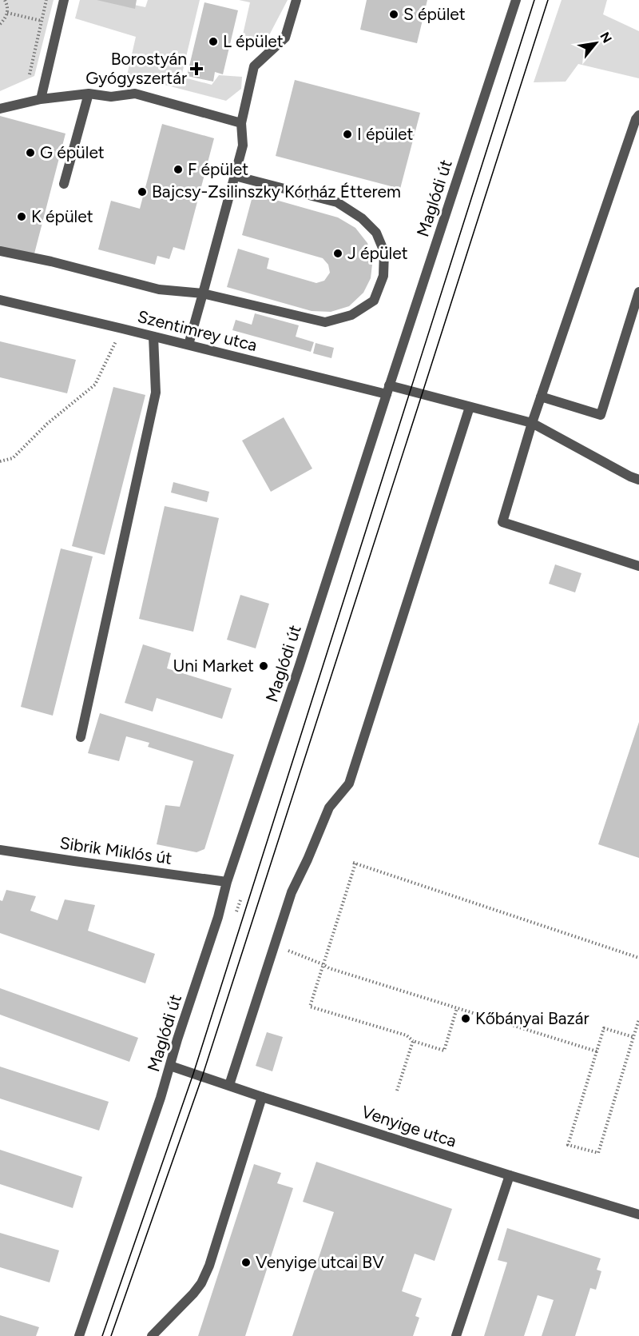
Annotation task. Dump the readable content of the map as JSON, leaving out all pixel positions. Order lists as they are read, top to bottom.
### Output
{
  "streets": {
    "street": [
      "Maglódi út",
      "Szentimrey utca",
      "Sibrik Miklós út",
      "Venyige utca"
    ]
  },
  "crossings": [
    ["Maglódi út", "Szentimrey utca"],
    ["Maglódi út", "Sibrik Miklós út"],
    ["Maglódi út", "Venyige utca"]
  ],
  "places": {
    "other": [
      "S épület",
      "L épület",
      "I épület",
      "G épület",
      "F épület",
      "Bajcsy-Zsilinszky Kórház Étterem",
      "K épület",
      "J épület",
      "Uni Market",
      "Kőbányai Bazár",
      "Venyige utcai BV"
    ],
    "health": ["Borostyán Gyógyszertár"]
  },
  "north": "top right"
}
